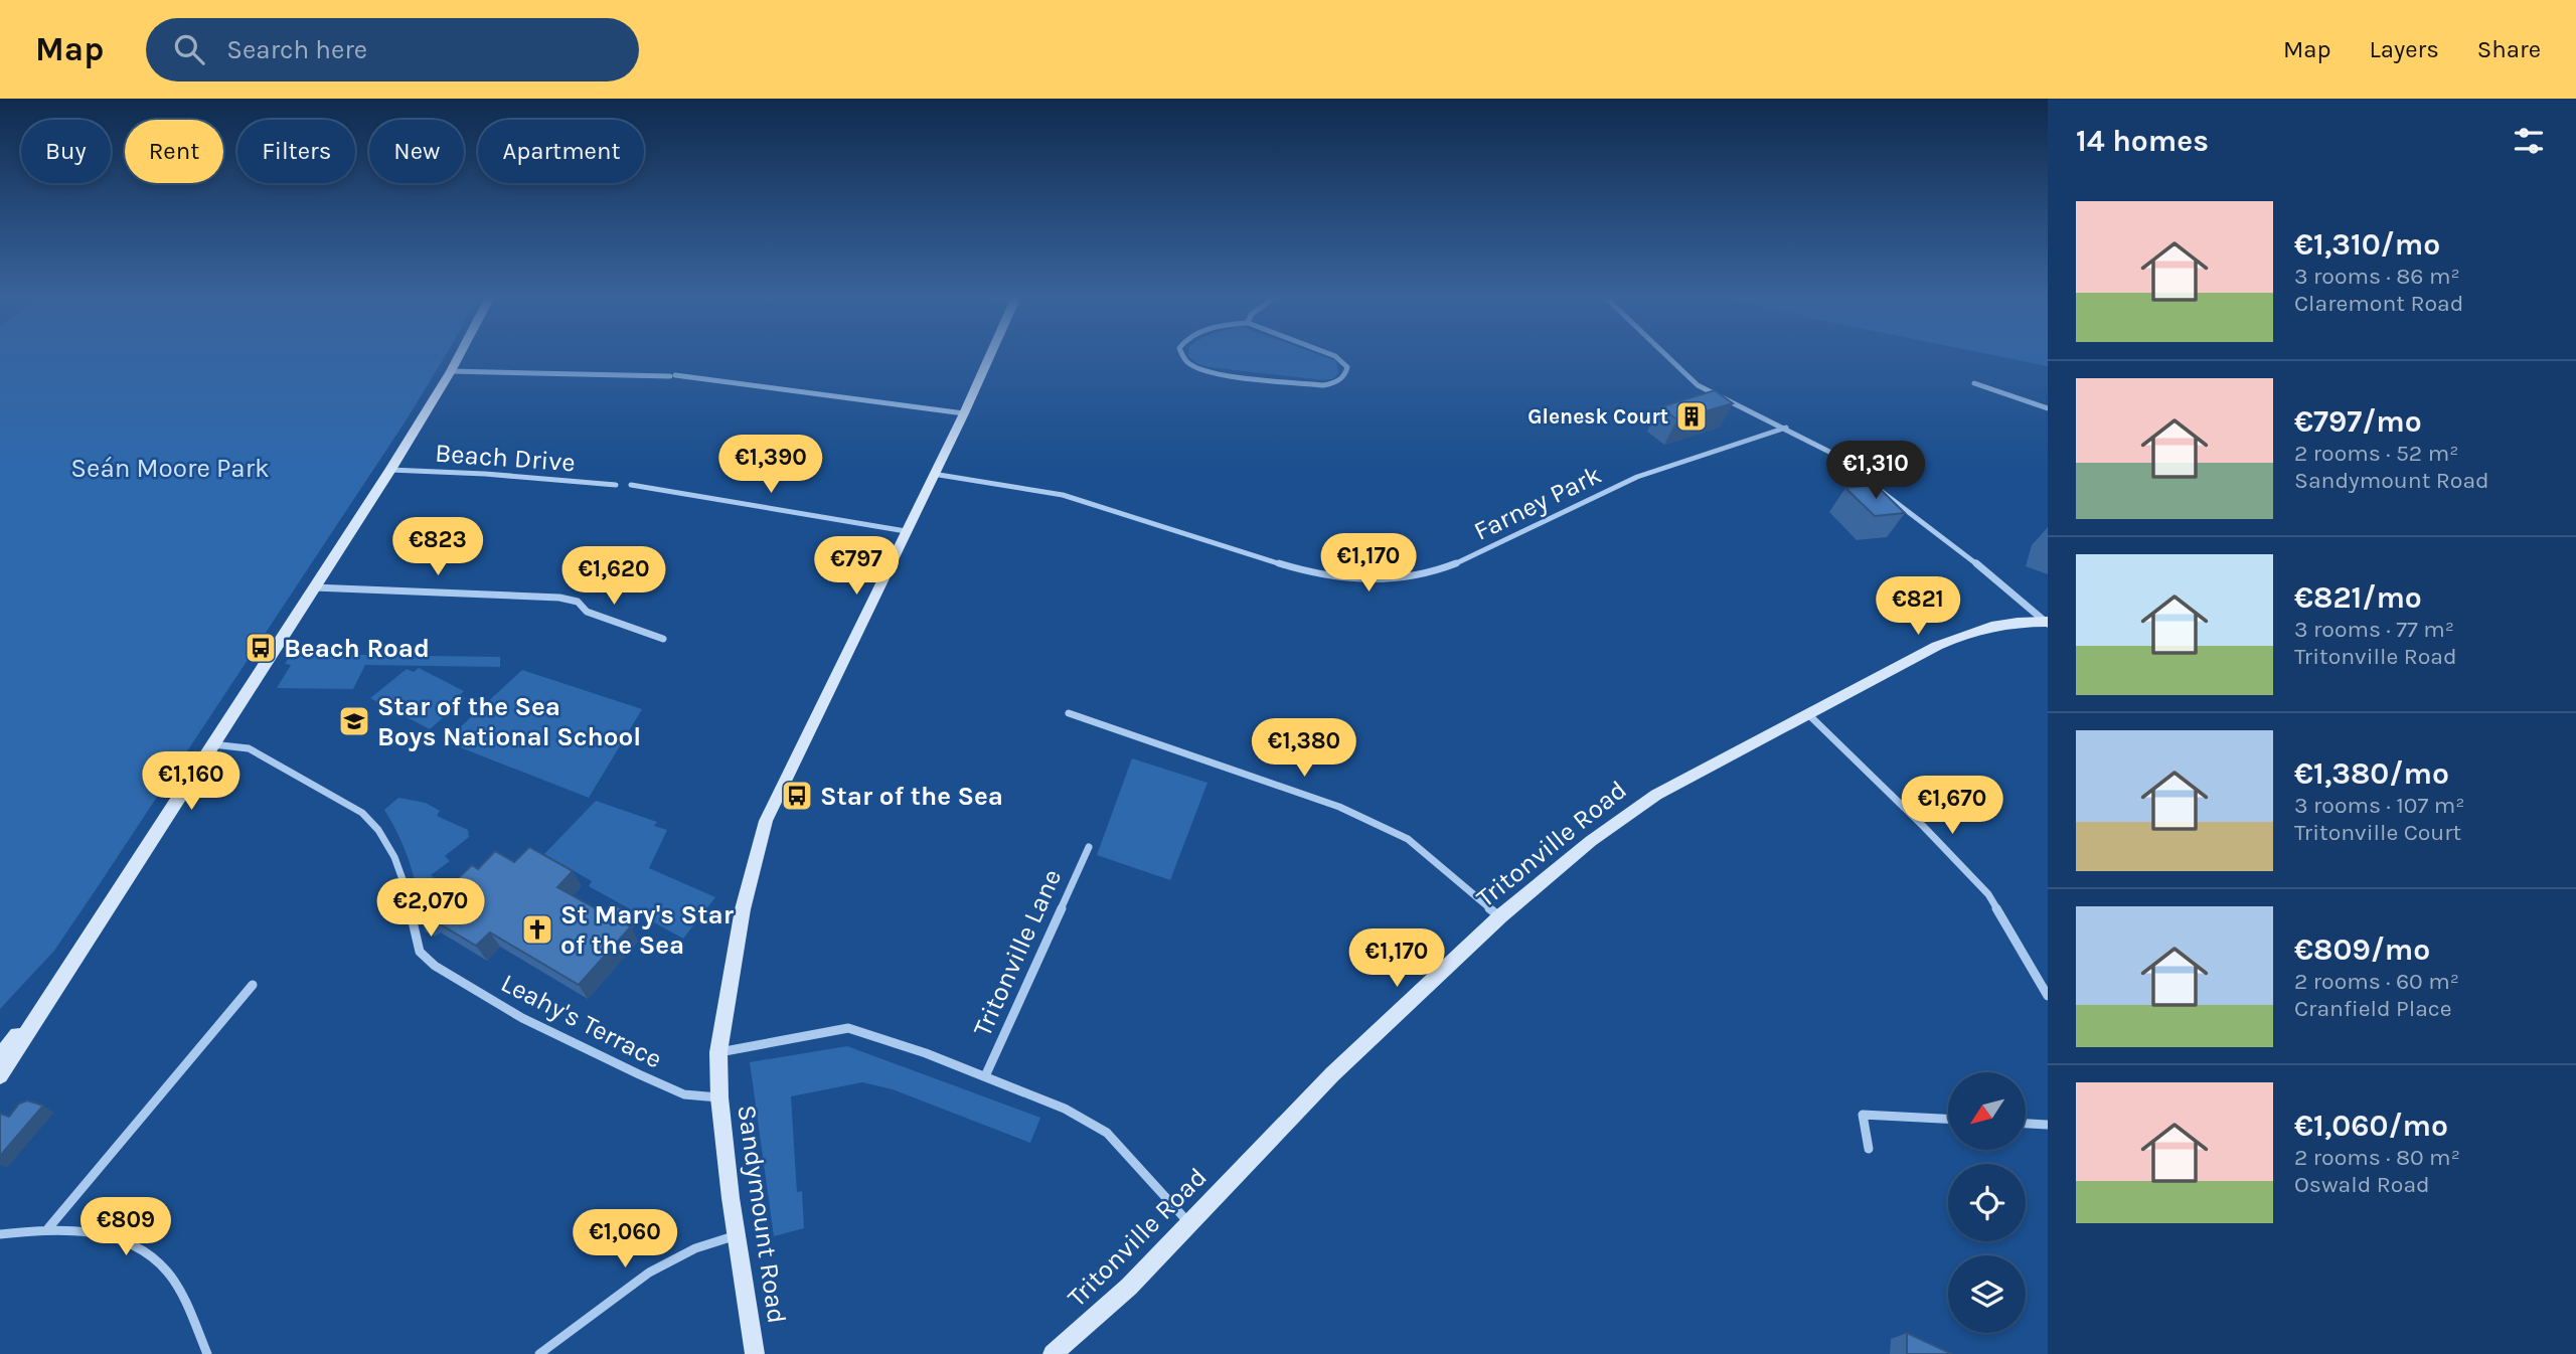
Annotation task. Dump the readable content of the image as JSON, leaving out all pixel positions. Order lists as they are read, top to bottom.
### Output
{
  "streets": {
    "street": [
      "Beach Drive",
      "Farney Park",
      "Tritonville Road",
      "Tritonville Lane",
      "Leahy's Terrace",
      "Sandymount Road"
    ]
  },
  "crossings": [
    ["Farney Park", "Sandymount Road"],
    ["Leahy's Terrace", "Sandymount Road"]
  ],
  "parks": ["Seán Moore Park"],
  "places": {
    "building": ["Glenesk Court"],
    "bus stop": ["Beach Road", "Star of the Sea"],
    "school or university": ["Star of the Sea Boys National School"],
    "church": ["St Mary's Star of the Sea"]
  },
  "north": "bottom left",
  "page": {
    "header": "Map",
    "search": "Search here",
    "nav": ["Map", "Layers", "Share"],
    "heading": "14 homes",
    "chip": [
      "Buy",
      "Rent",
      "Filters",
      "New",
      "Apartment"
    ],
    "list": [
      {
        "name": "€1,310/mo",
        "note": "3 rooms · 86 m² · Claremont Road"
      },
      {
        "name": "€797/mo",
        "note": "2 rooms · 52 m² · Sandymount Road"
      },
      {
        "name": "€821/mo",
        "note": "3 rooms · 77 m² · Tritonville Road"
      },
      {
        "name": "€1,380/mo",
        "note": "3 rooms · 107 m² · Tritonville Court"
      },
      {
        "name": "€809/mo",
        "note": "2 rooms · 60 m² · Cranfield Place"
      },
      {
        "name": "€1,060/mo",
        "note": "2 rooms · 80 m² · Oswald Road"
      }
    ],
    "price": [
      "€1,390",
      "€1,310",
      "€823",
      "€1,170",
      "€797",
      "€1,620",
      "€821",
      "€1,380",
      "€1,160",
      "€1,670",
      "€2,070",
      "€1,170",
      "€809",
      "€1,060"
    ]
  }
}
